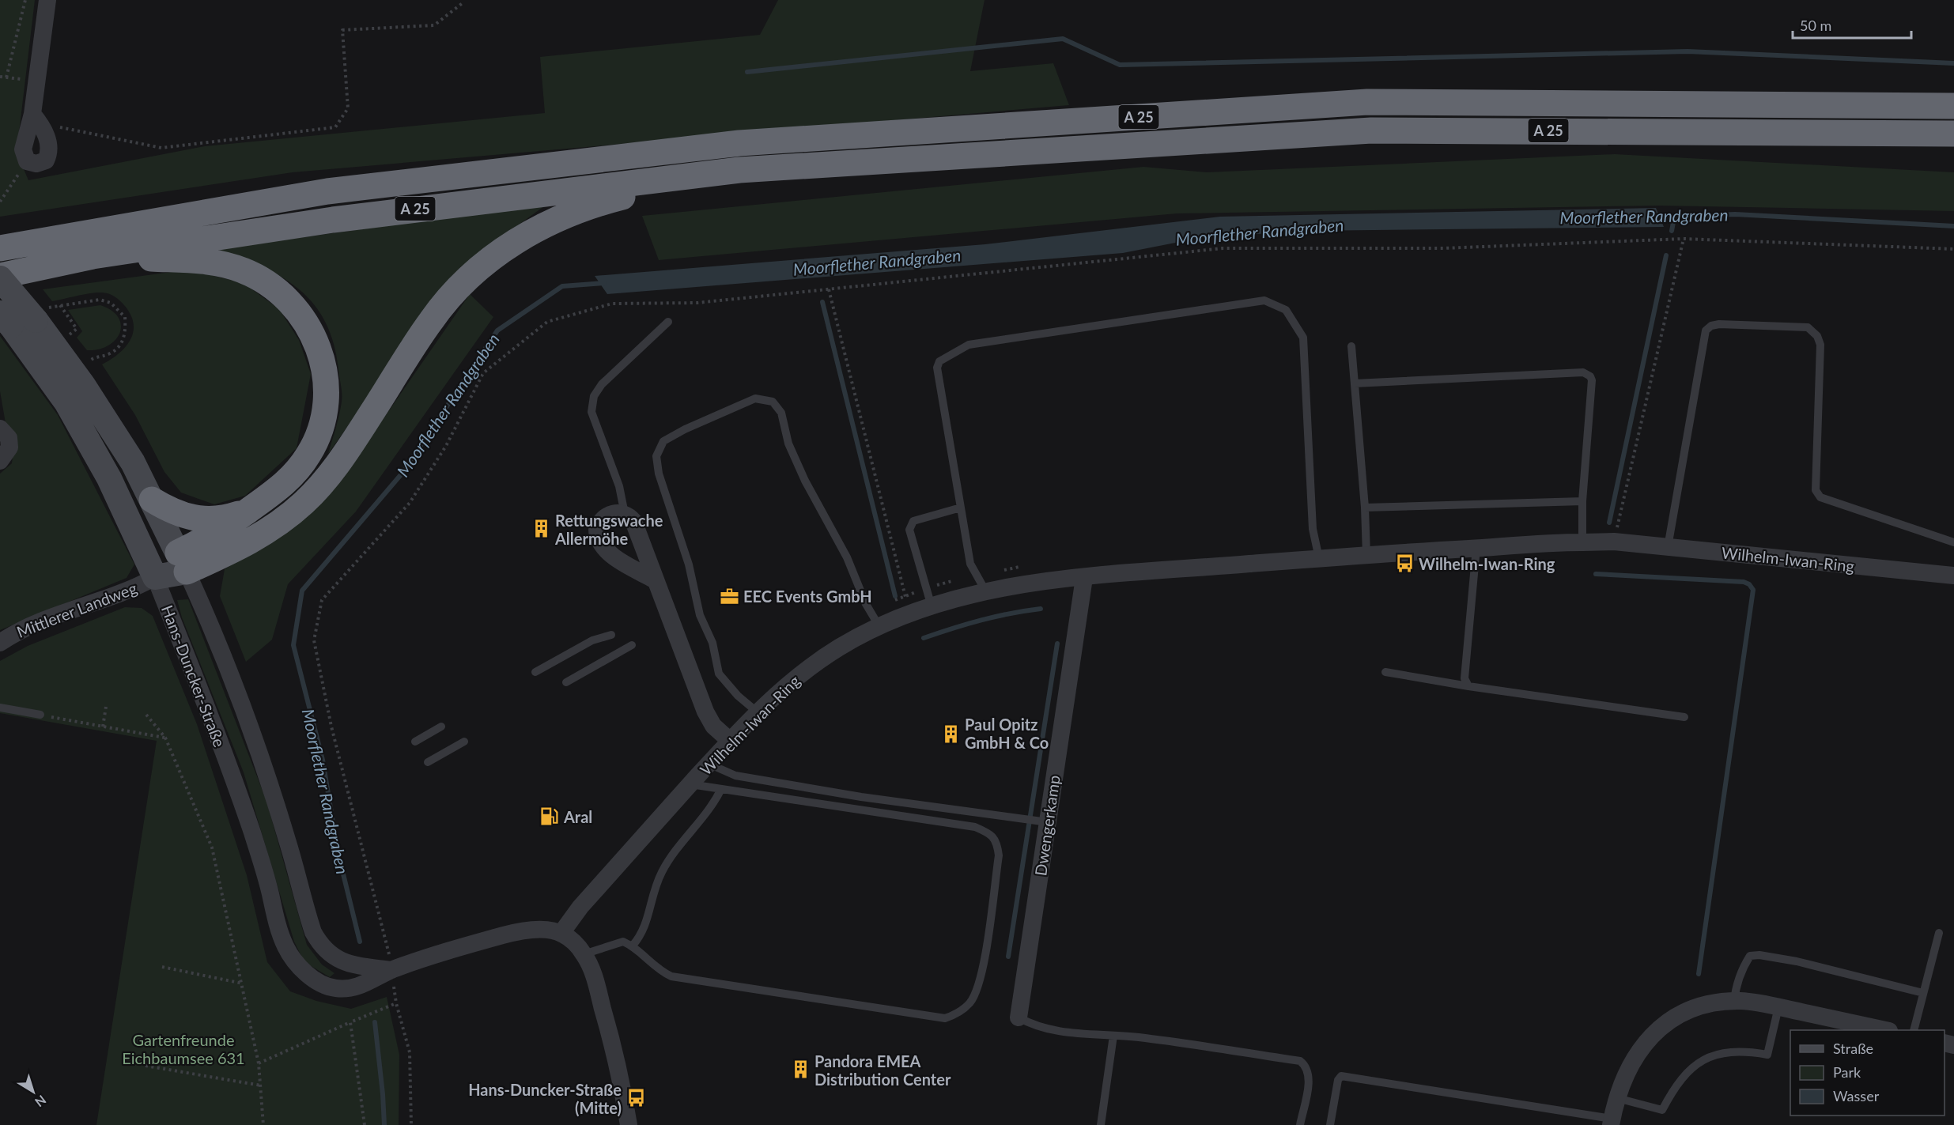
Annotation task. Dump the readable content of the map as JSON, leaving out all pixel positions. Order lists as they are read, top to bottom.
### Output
{
  "streets": {
    "highway": ["A 25"],
    "street": [
      "Wilhelm-Iwan-Ring",
      "Mittlerer Landweg",
      "Hans-Duncker-Straße",
      "Dwengerkamp"
    ]
  },
  "crossings": [
    ["A 25", "Hans-Duncker-Straße"],
    ["Wilhelm-Iwan-Ring", "Hans-Duncker-Straße"],
    ["Wilhelm-Iwan-Ring", "Dwengerkamp"],
    ["Mittlerer Landweg", "Hans-Duncker-Straße"]
  ],
  "water": ["Moorflether Randgraben"],
  "parks": ["Gartenfreunde Eichbaumsee 631"],
  "places": {
    "building": ["Rettungswache Allermöhe", "Paul Opitz GmbH & Co", "Pandora EMEA Distribution Center"],
    "bus stop": ["Wilhelm-Iwan-Ring", "Hans-Duncker-Straße (Mitte)"],
    "office": ["EEC Events GmbH"],
    "fuel station": ["Aral"]
  },
  "legend": ["Straße", "Park", "Wasser"],
  "scale_bar": "50 m",
  "north": "bottom right"
}
